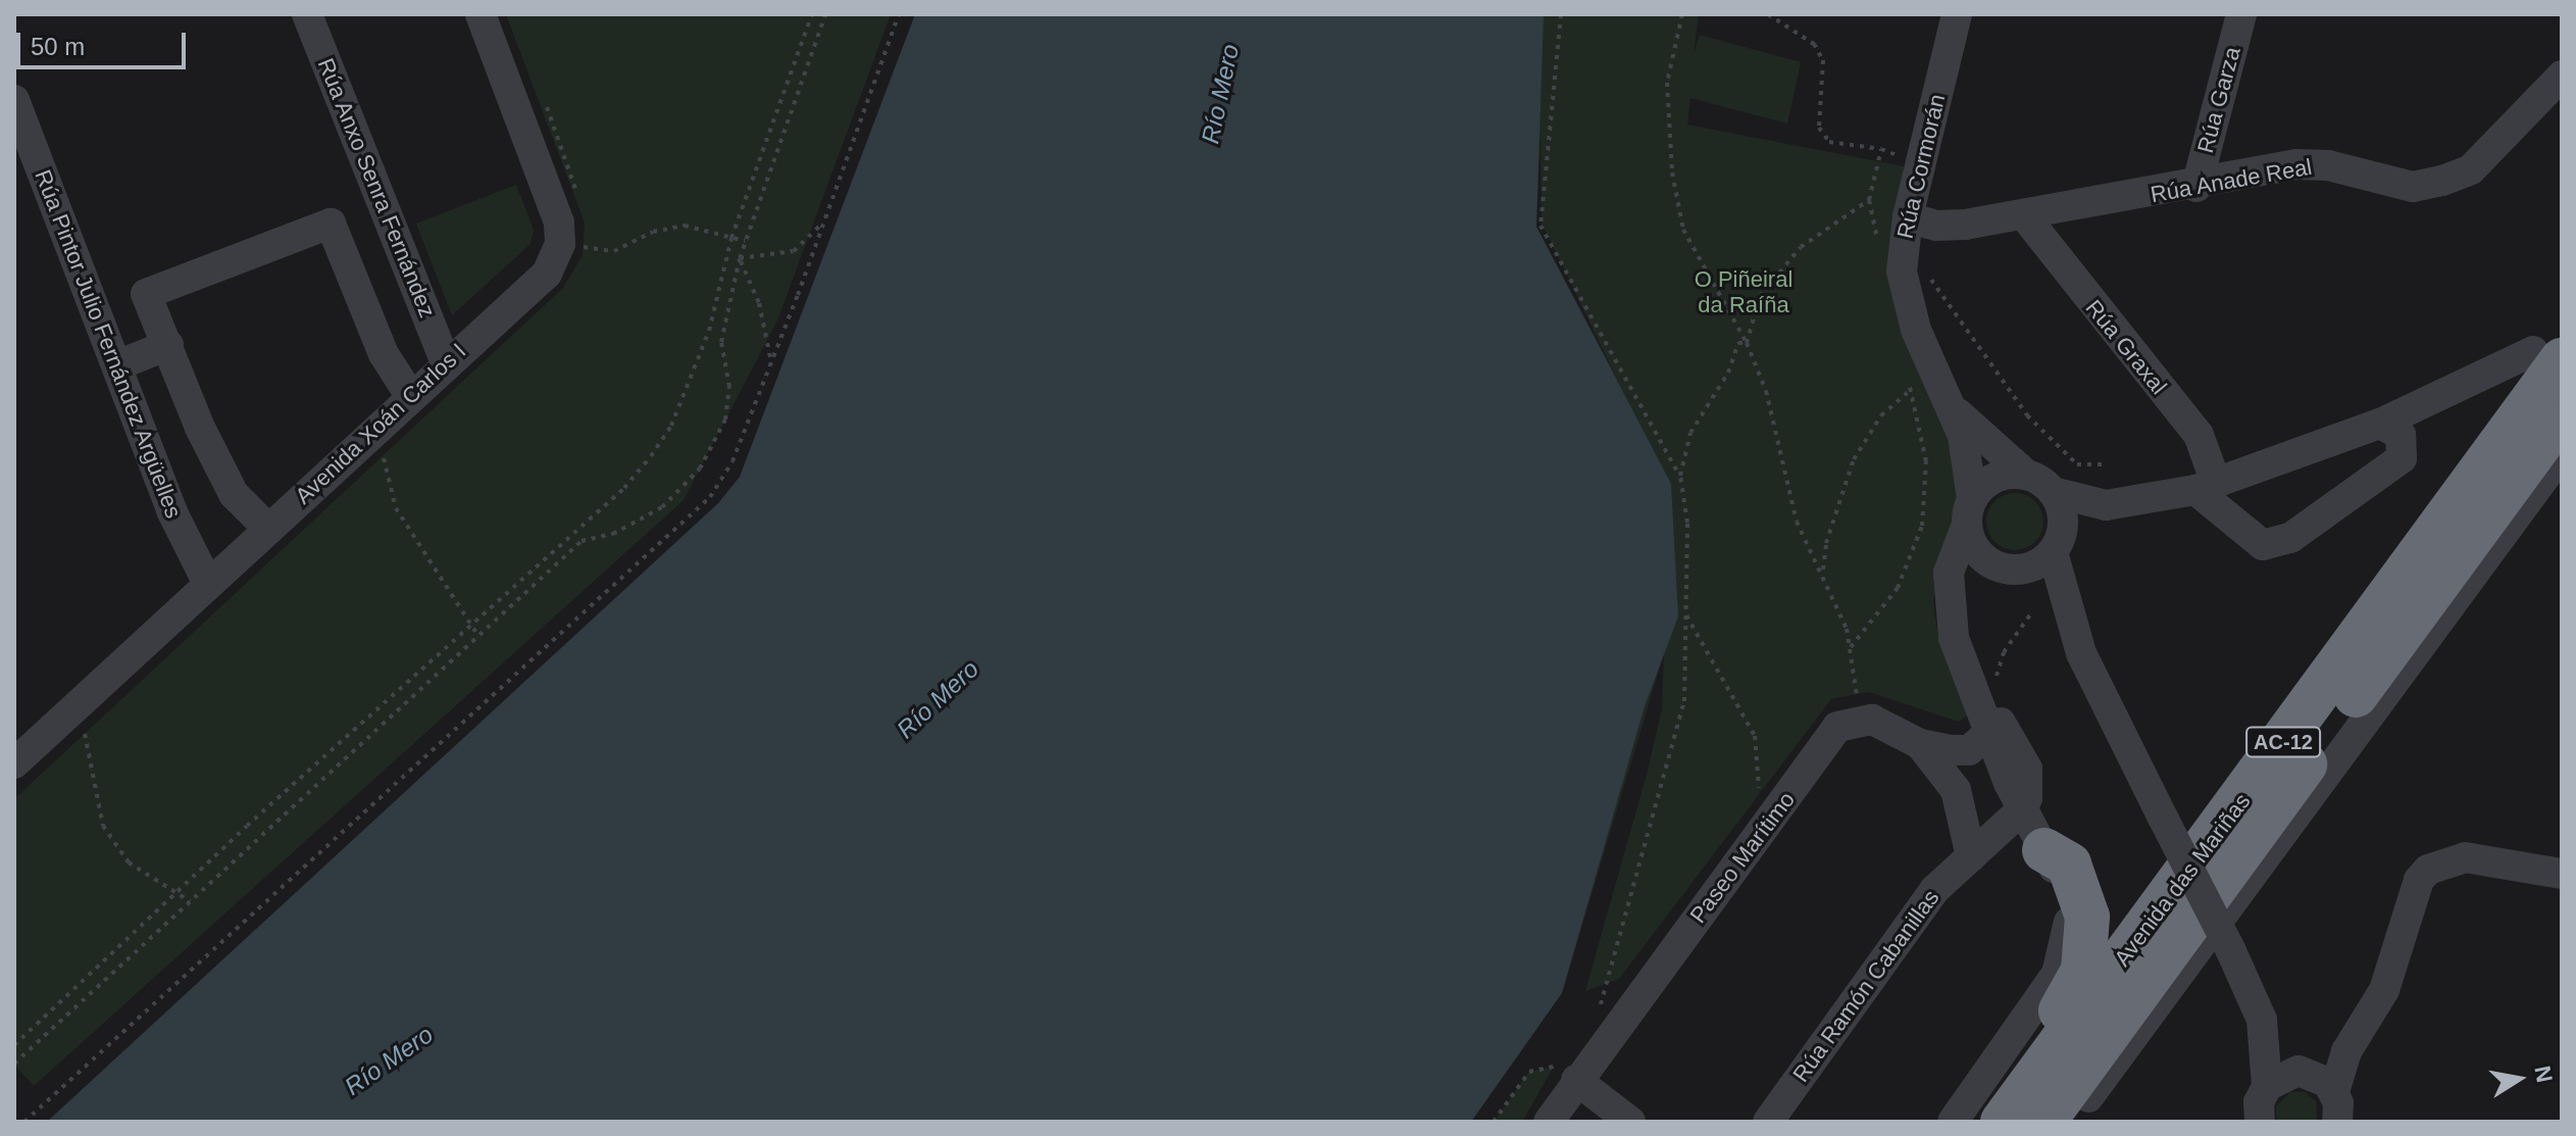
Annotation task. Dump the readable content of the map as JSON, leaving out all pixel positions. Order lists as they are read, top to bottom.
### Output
{
  "streets": {
    "highway": ["AC-12", "Avenida das Mariñas"],
    "street": [
      "Rúa Garza",
      "Rúa Cormorán",
      "Rúa Anade Real",
      "Rúa Anxo Senra Fernández",
      "Rúa Pintor Julio Fernández Argüelles",
      "Rúa Graxal",
      "Avenida Xoán Carlos I",
      "Paseo Marítimo",
      "Rúa Ramón Cabanillas"
    ]
  },
  "crossings": [
    ["Rúa Garza", "Rúa Anade Real"],
    ["Rúa Cormorán", "Rúa Anade Real"],
    ["Rúa Anade Real", "Rúa Graxal"],
    ["Rúa Anxo Senra Fernández", "Avenida Xoán Carlos I"],
    ["Rúa Pintor Julio Fernández Argüelles", "Avenida Xoán Carlos I"]
  ],
  "water": ["Río Mero"],
  "parks": ["O Piñeiral da Raíña"],
  "scale_bar": "50 m",
  "north": "right"
}
